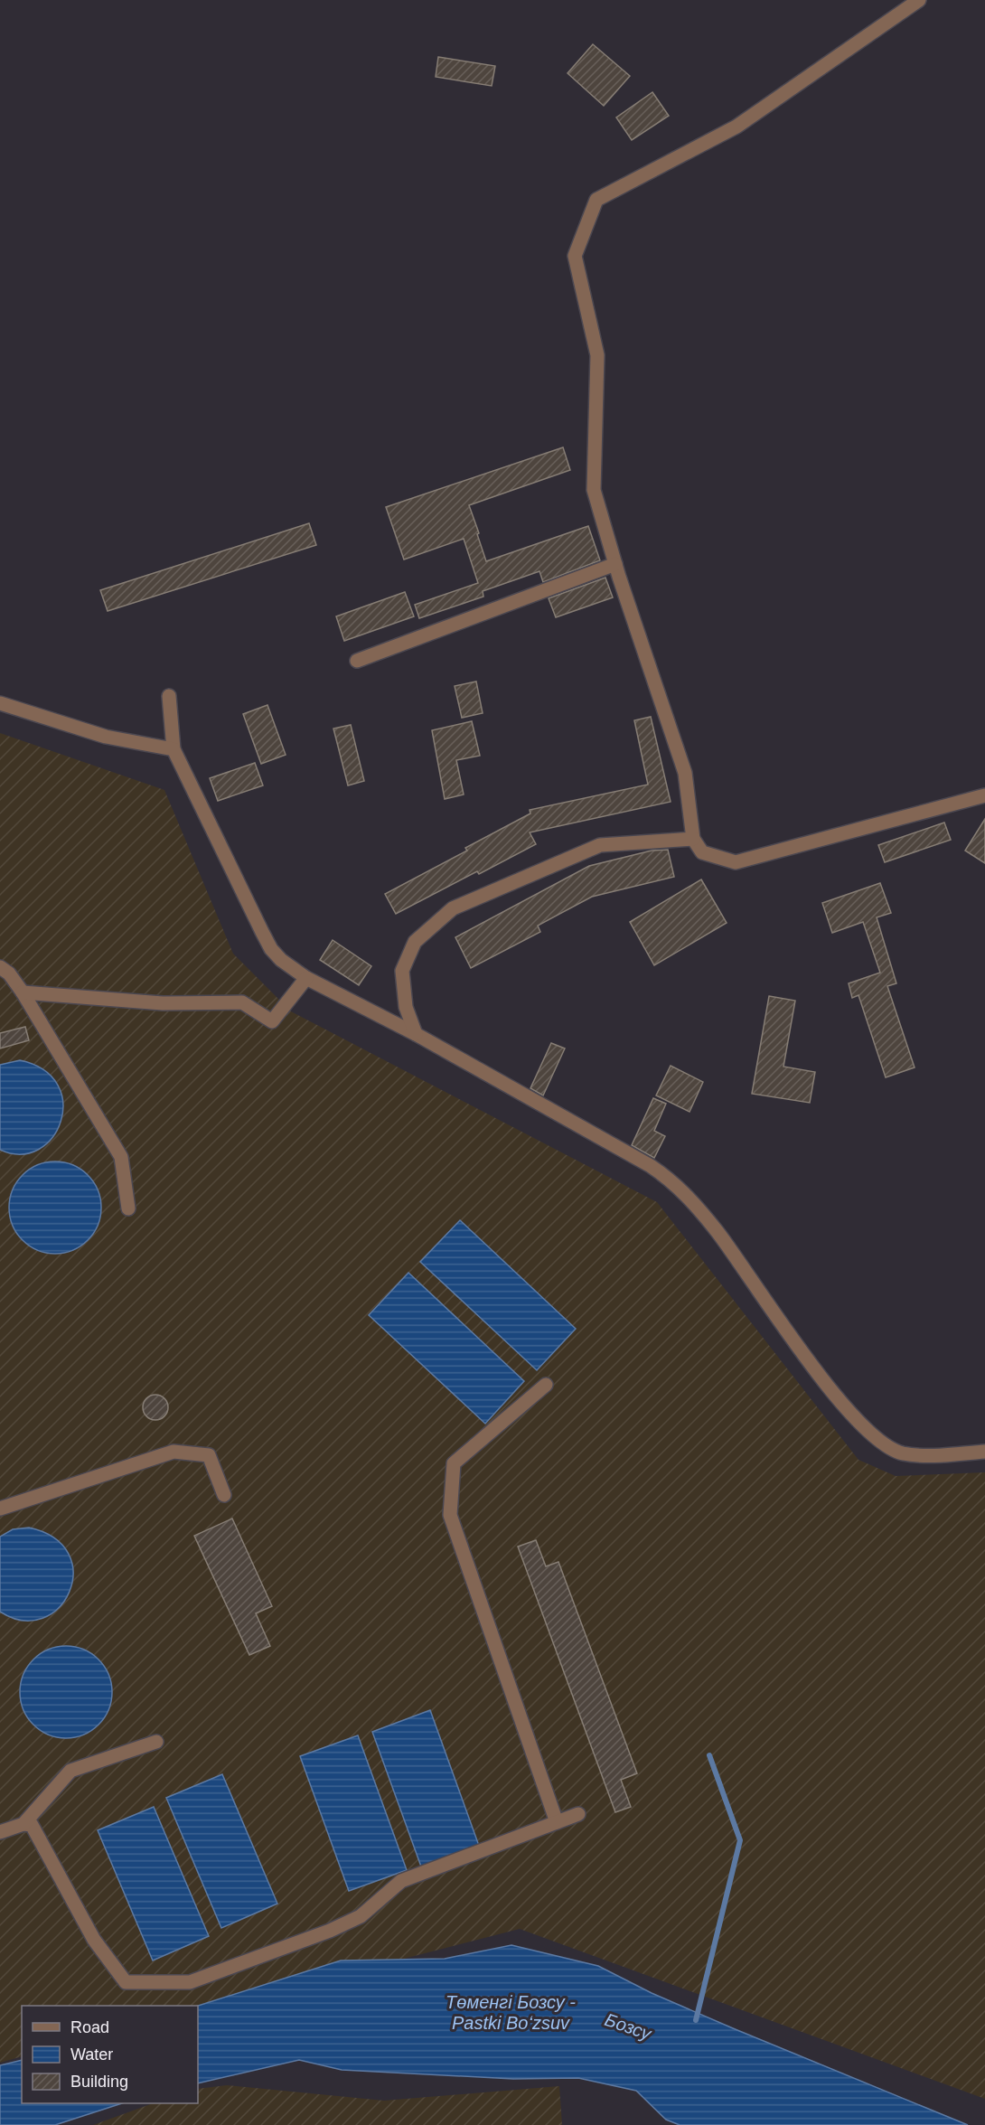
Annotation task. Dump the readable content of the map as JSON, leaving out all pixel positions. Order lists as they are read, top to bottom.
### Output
{
  "water": ["Төменгі Бозсу - Pastki Boʻzsuv", "Бозсу"],
  "legend": ["Road", "Water", "Building"]
}
